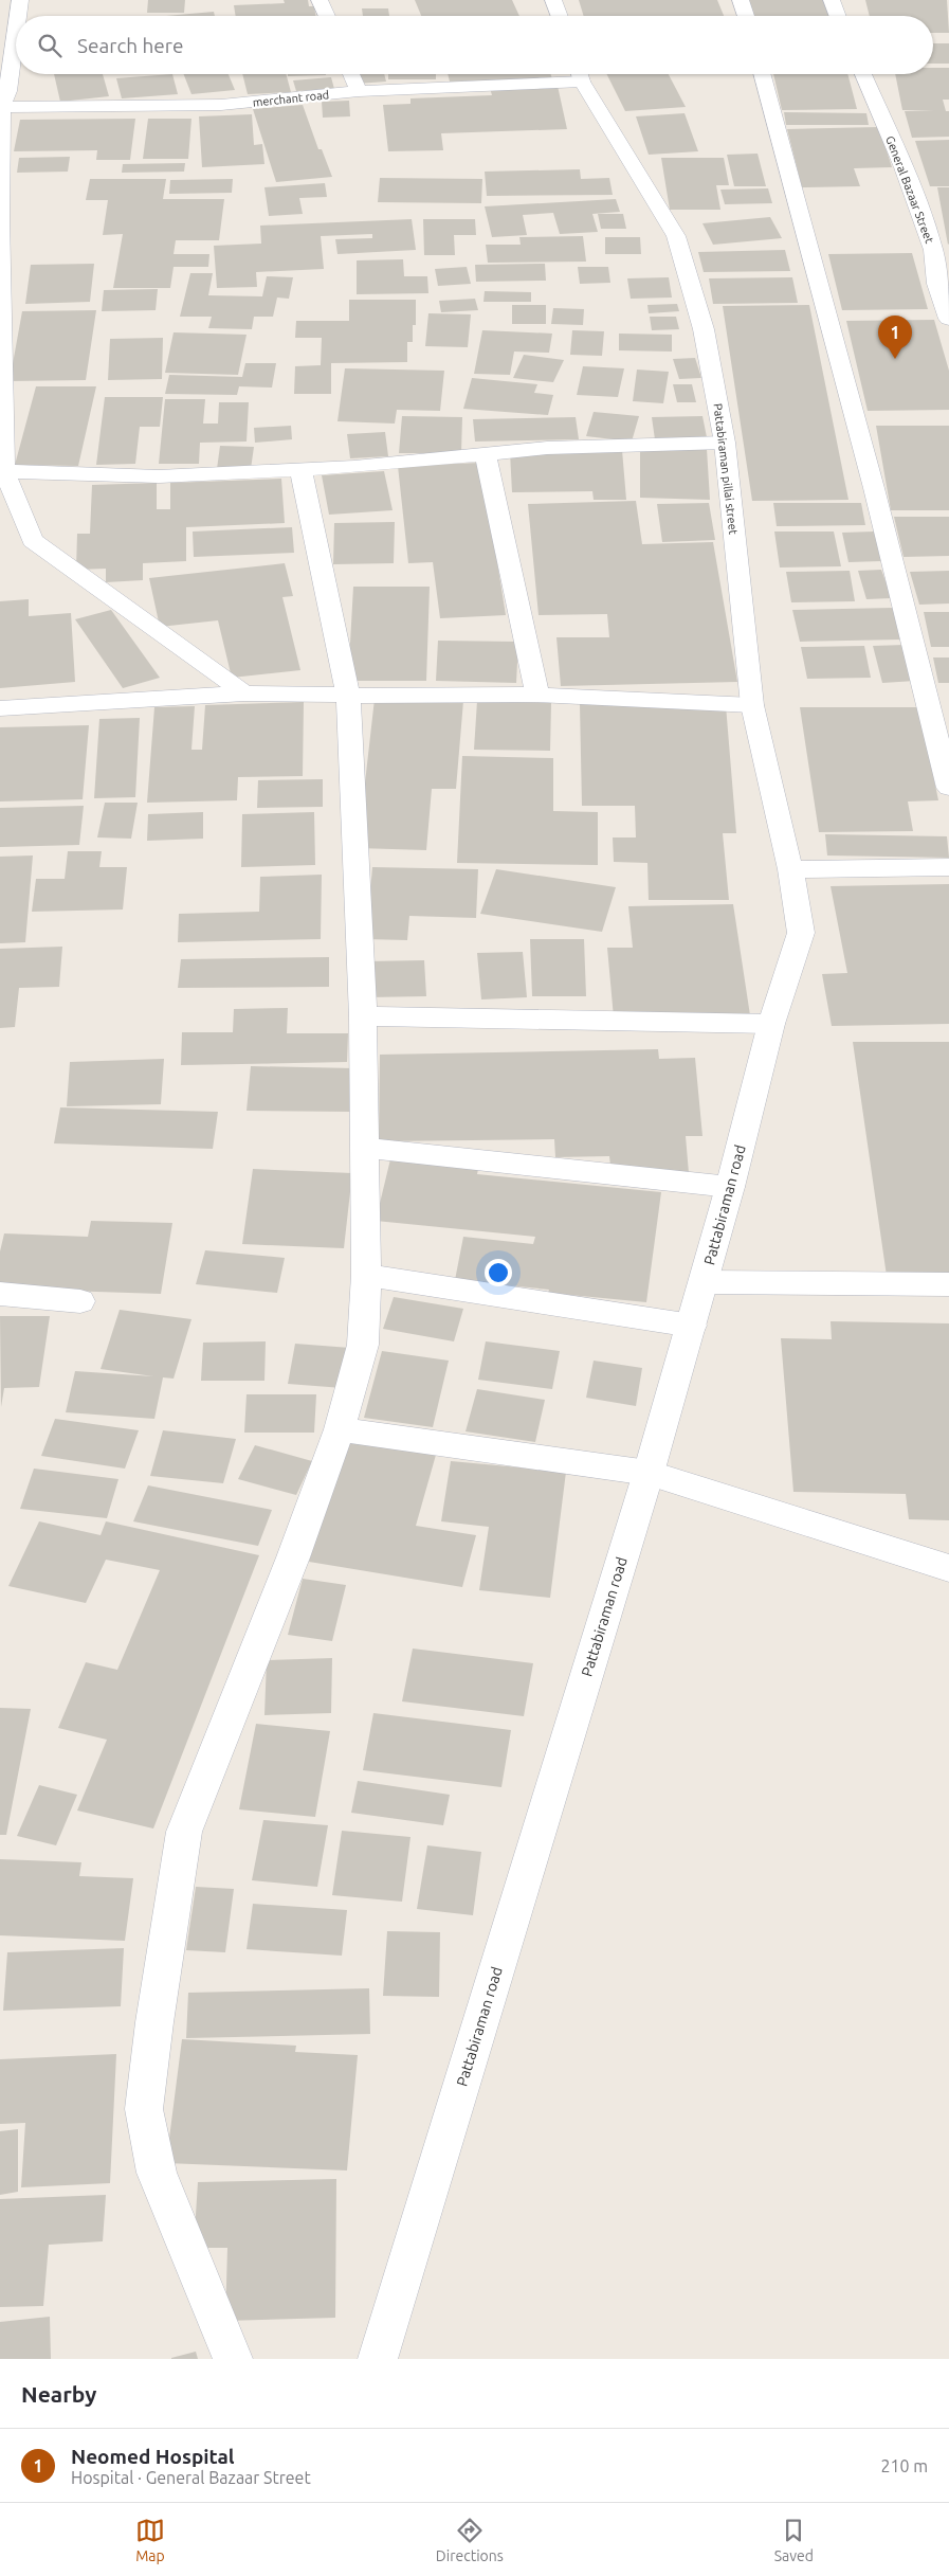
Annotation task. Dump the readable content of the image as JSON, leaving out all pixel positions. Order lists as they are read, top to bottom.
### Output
{
  "streets": {
    "street": [
      "merchant road",
      "General Bazaar Street",
      "Pattabiraman pillai street",
      "Pattabiraman road"
    ]
  },
  "crossings": [
    ["Pattabiraman pillai street", "Pattabiraman road"]
  ],
  "page": {
    "search": "Search here",
    "pins": "1",
    "heading": "Nearby",
    "list": [
      {
        "mark": "1",
        "name": "Neomed Hospital",
        "note": "Hospital · General Bazaar Street",
        "value": "210 m"
      }
    ],
    "nav": ["Map", "Directions", "Saved"]
  }
}
